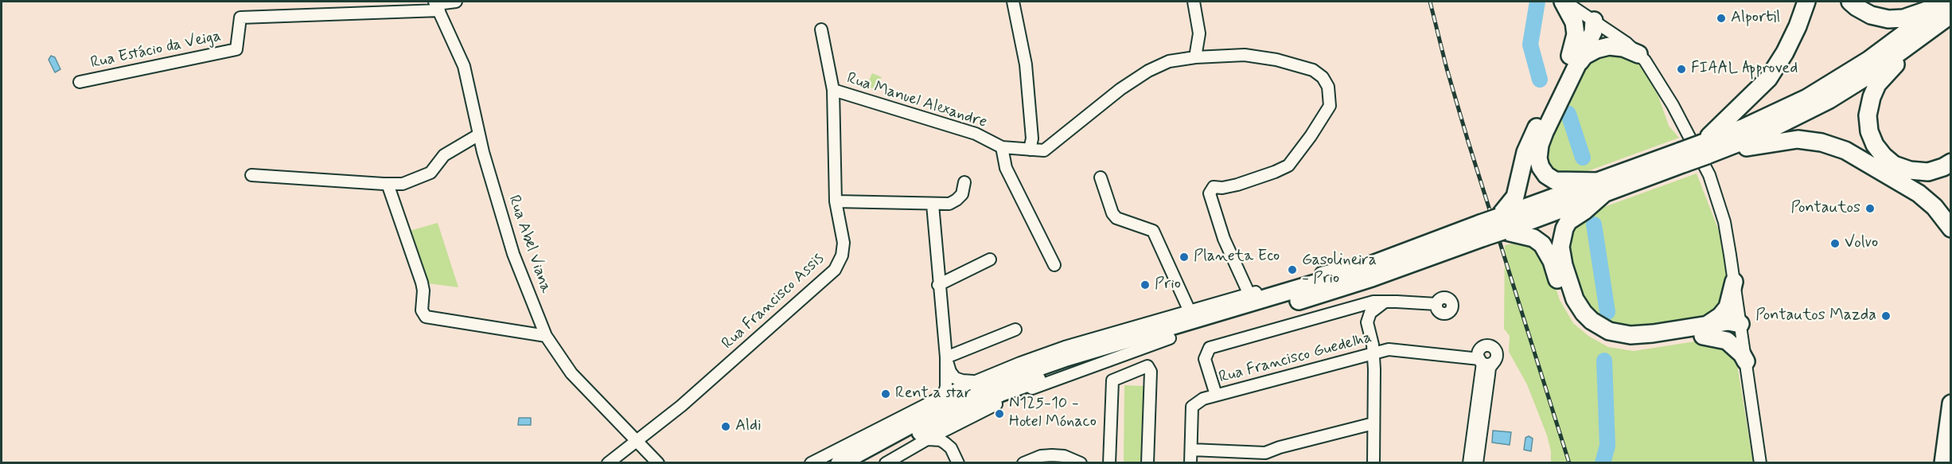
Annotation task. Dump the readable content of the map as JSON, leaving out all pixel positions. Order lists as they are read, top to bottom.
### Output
{
  "streets": {
    "street": [
      "Rua Estácio da Veiga",
      "Rua Manuel Alexandre",
      "Rua Abel Viana",
      "Rua Francisco Assis",
      "Rua Francisco Guedelha"
    ]
  },
  "crossings": [
    ["Rua Estácio da Veiga", "Rua Abel Viana"],
    ["Rua Manuel Alexandre", "Rua Francisco Assis"],
    ["Rua Abel Viana", "Rua Francisco Assis"]
  ],
  "places": [
    "Alportil",
    "FIAAL Approved",
    "Pontautos",
    "Volvo",
    "Planeta Eco",
    "Gasolineira - Prio",
    "Prio",
    "Pontautos Mazda",
    "Rent a star",
    "N125-10 - Hotel Mónaco",
    "Aldi"
  ]
}
